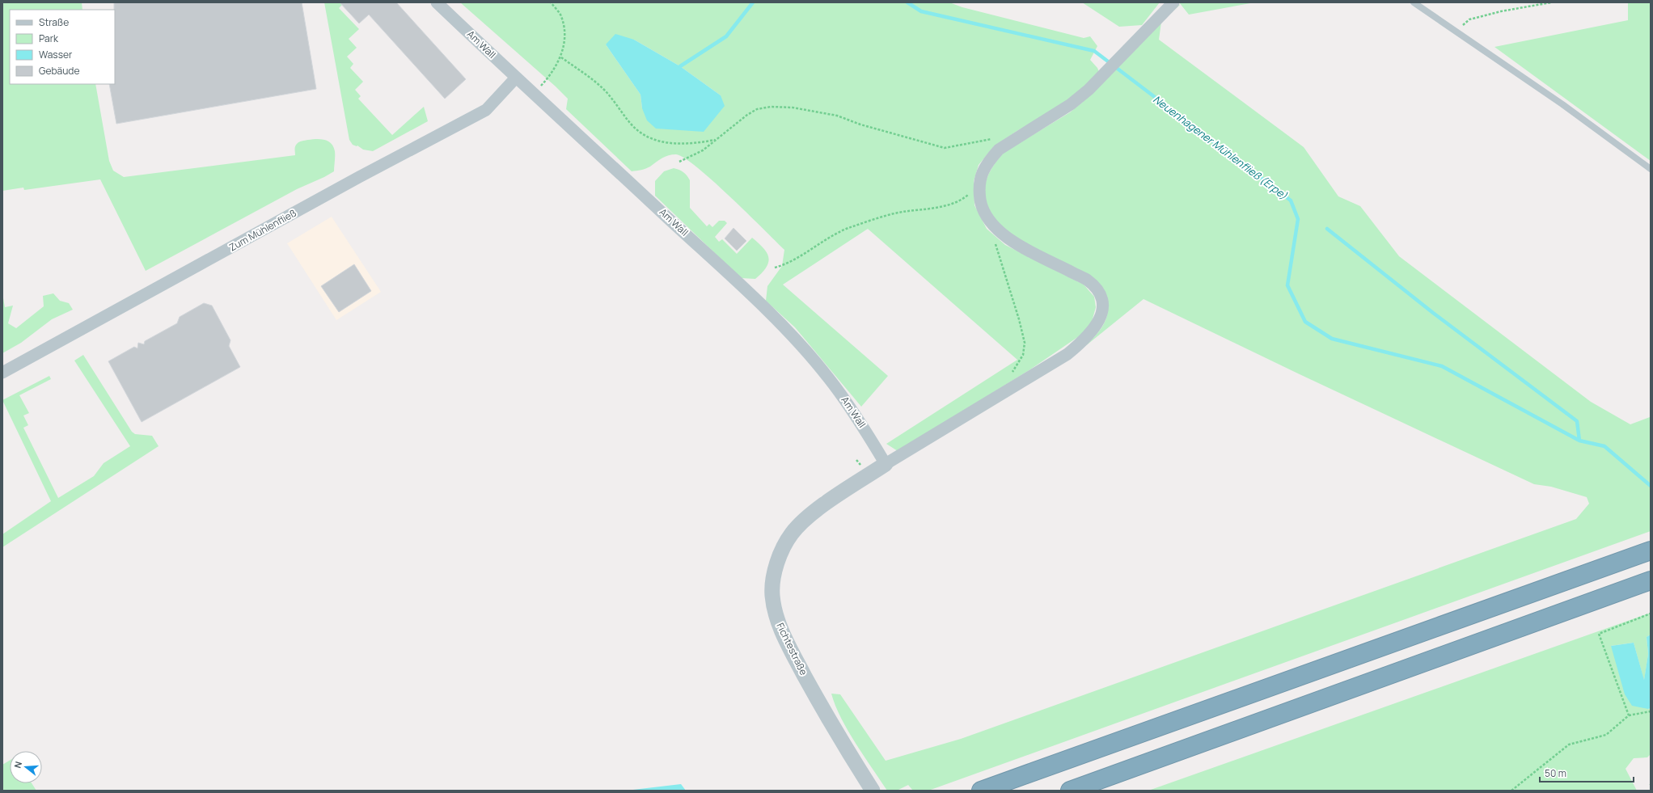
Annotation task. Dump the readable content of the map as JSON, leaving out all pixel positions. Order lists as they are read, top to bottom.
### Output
{
  "streets": {
    "street": ["Am Wall", "Zum Mühlenfließ", "Fichtestraße"]
  },
  "crossings": [
    ["Am Wall", "Zum Mühlenfließ"],
    ["Am Wall", "Fichtestraße"]
  ],
  "water": ["Neuenhagener Mühlenfließ (Erpe)"],
  "legend": [
    "Straße",
    "Park",
    "Wasser",
    "Gebäude"
  ],
  "scale_bar": "50 m",
  "north": "left"
}
